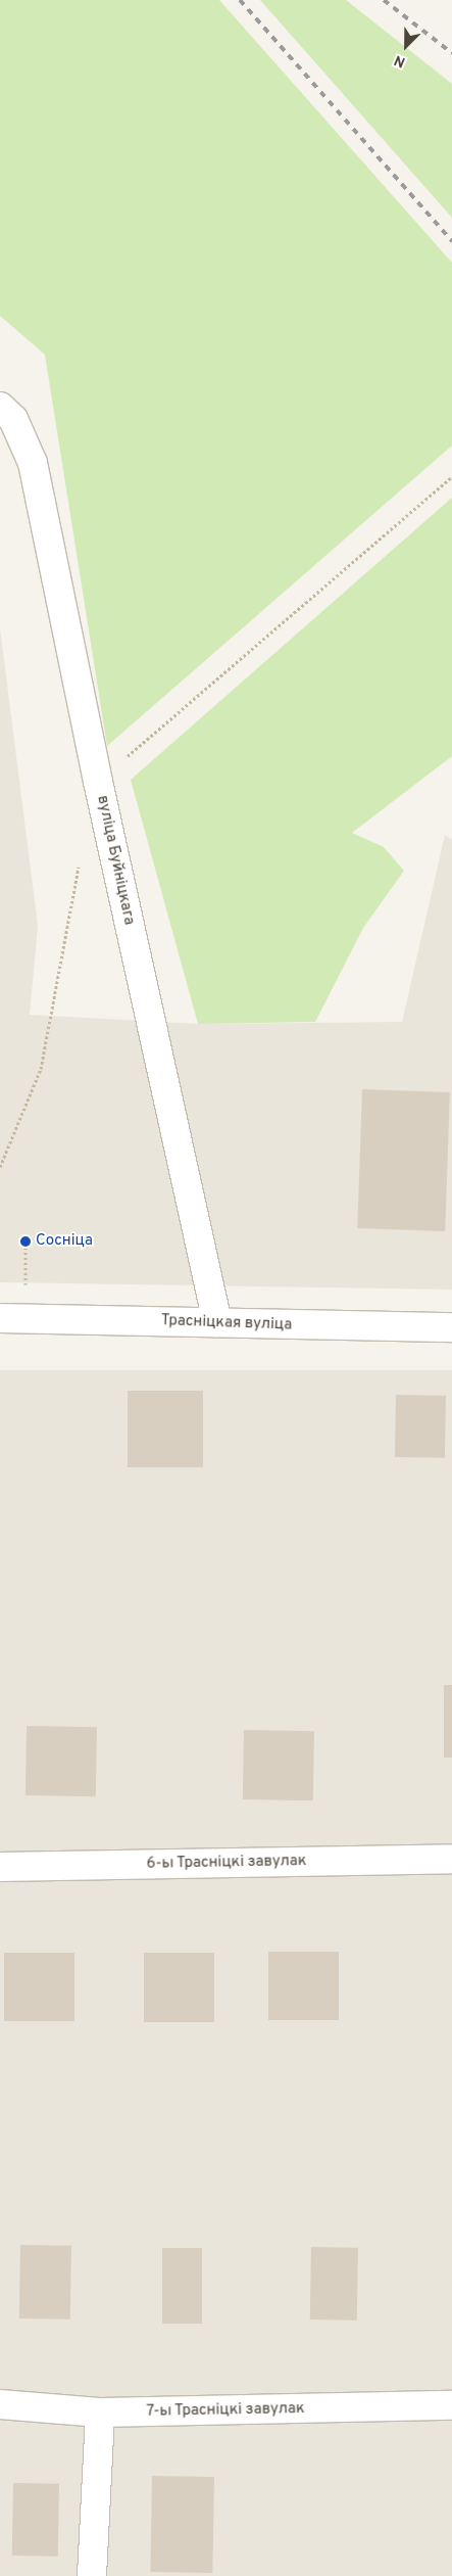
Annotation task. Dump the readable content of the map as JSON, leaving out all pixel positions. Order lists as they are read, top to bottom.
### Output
{
  "streets": {
    "street": [
      "вуліца Буйніцкага",
      "Трасніцкая вуліца",
      "6-ы Трасніцкі завулак",
      "7-ы Трасніцкі завулак"
    ]
  },
  "crossings": [
    ["вуліца Буйніцкага", "Трасніцкая вуліца"]
  ],
  "places": ["Сосніца"],
  "north": "bottom left"
}
